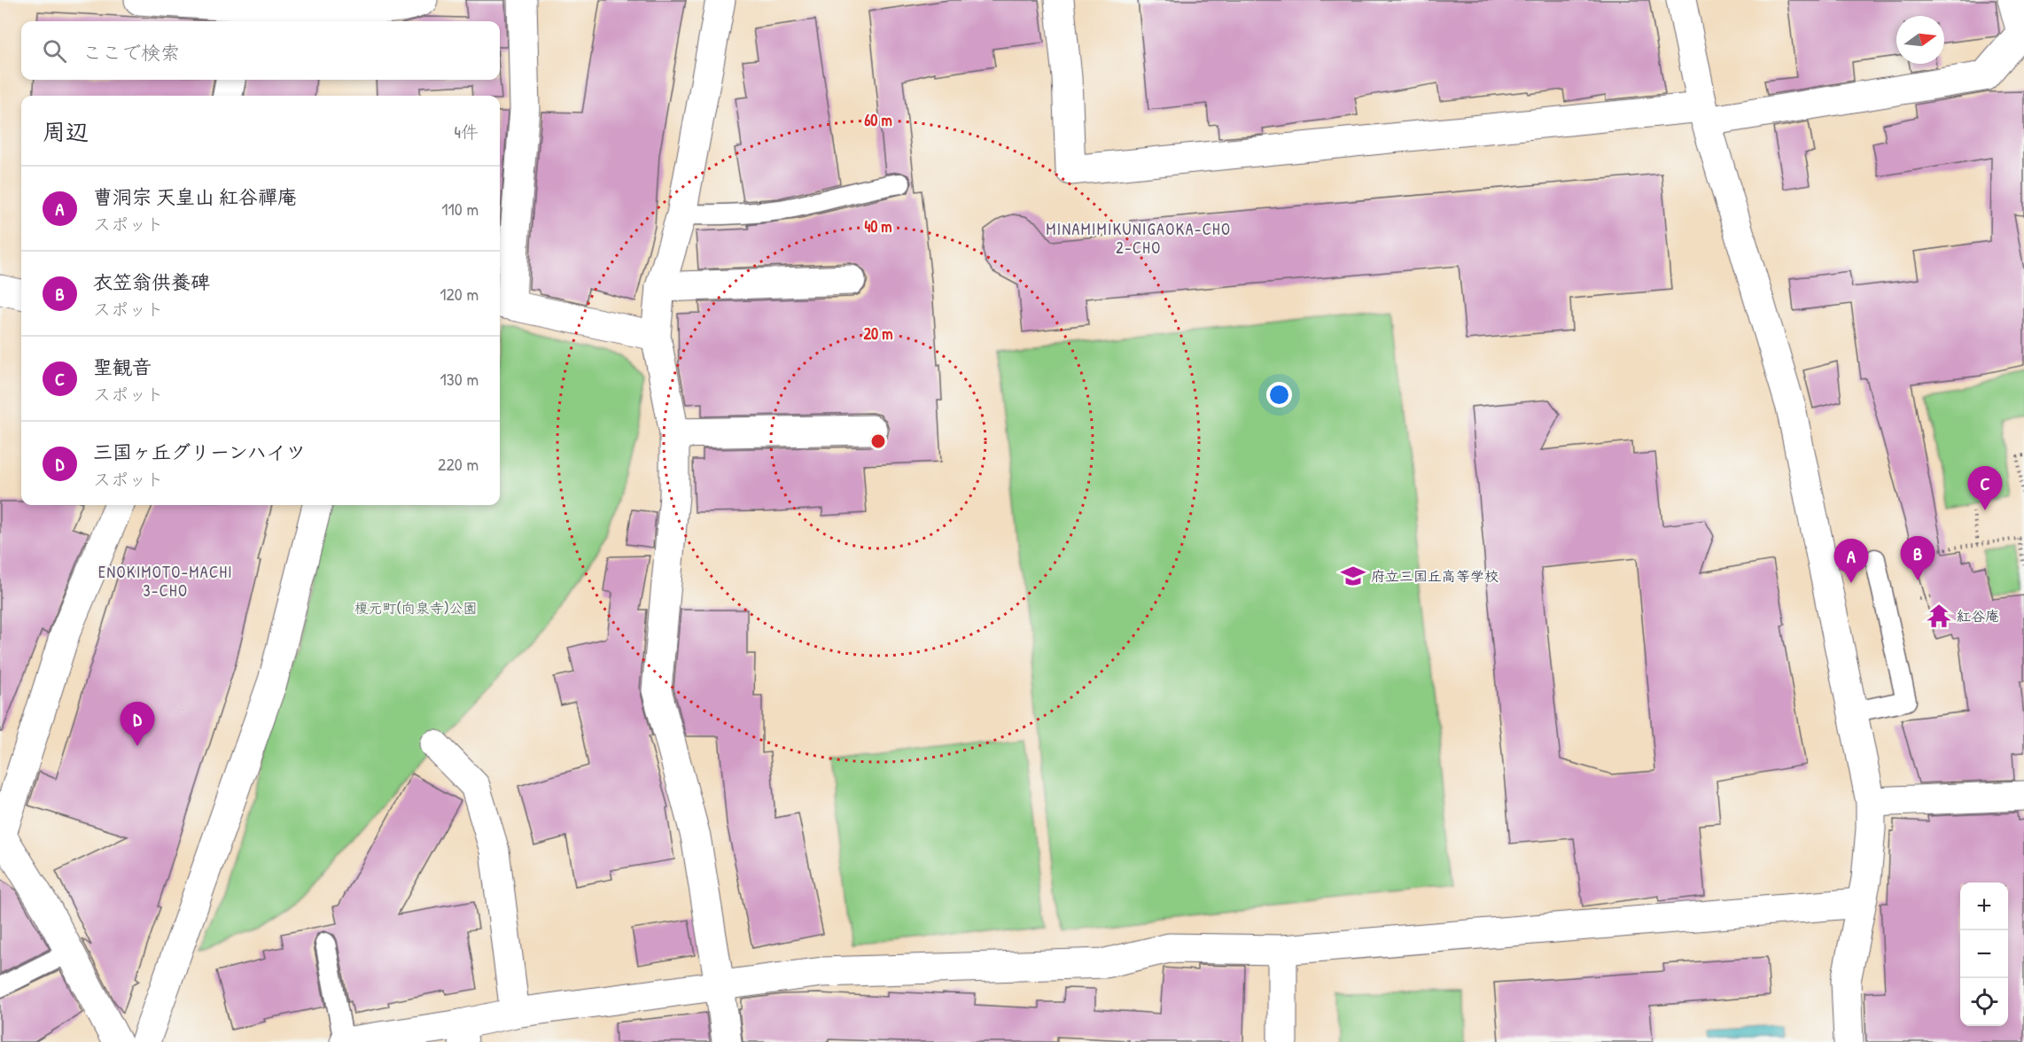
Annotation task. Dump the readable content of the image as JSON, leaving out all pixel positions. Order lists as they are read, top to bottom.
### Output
{
  "districts": ["MINAMIMIKUNIGAOKA-CHO 2-CHO", "ENOKIMOTO-MACHI 3-CHO"],
  "parks": ["榎元町(向泉寺)公園"],
  "places": {
    "school or university": ["府立三国丘高等学校"],
    "temple": ["紅谷庵"]
  },
  "north": "right",
  "page": {
    "search": "ここで検索",
    "heading": ["周辺", "4件"],
    "list": [
      {
        "mark": "A",
        "name": "曹洞宗 天皇山 紅谷禪庵",
        "note": "スポット",
        "value": "110 m"
      },
      {
        "mark": "B",
        "name": "衣笠翁供養碑",
        "note": "スポット",
        "value": "120 m"
      },
      {
        "mark": "C",
        "name": "聖観音",
        "note": "スポット",
        "value": "130 m"
      },
      {
        "mark": "D",
        "name": "三国ヶ丘グリーンハイツ",
        "note": "スポット",
        "value": "220 m"
      }
    ],
    "pins": [
      "C",
      "B",
      "A",
      "D"
    ],
    "map_buttons": ["+", "−"]
  },
  "rings": ["60 m", "40 m", "20 m"]
}
